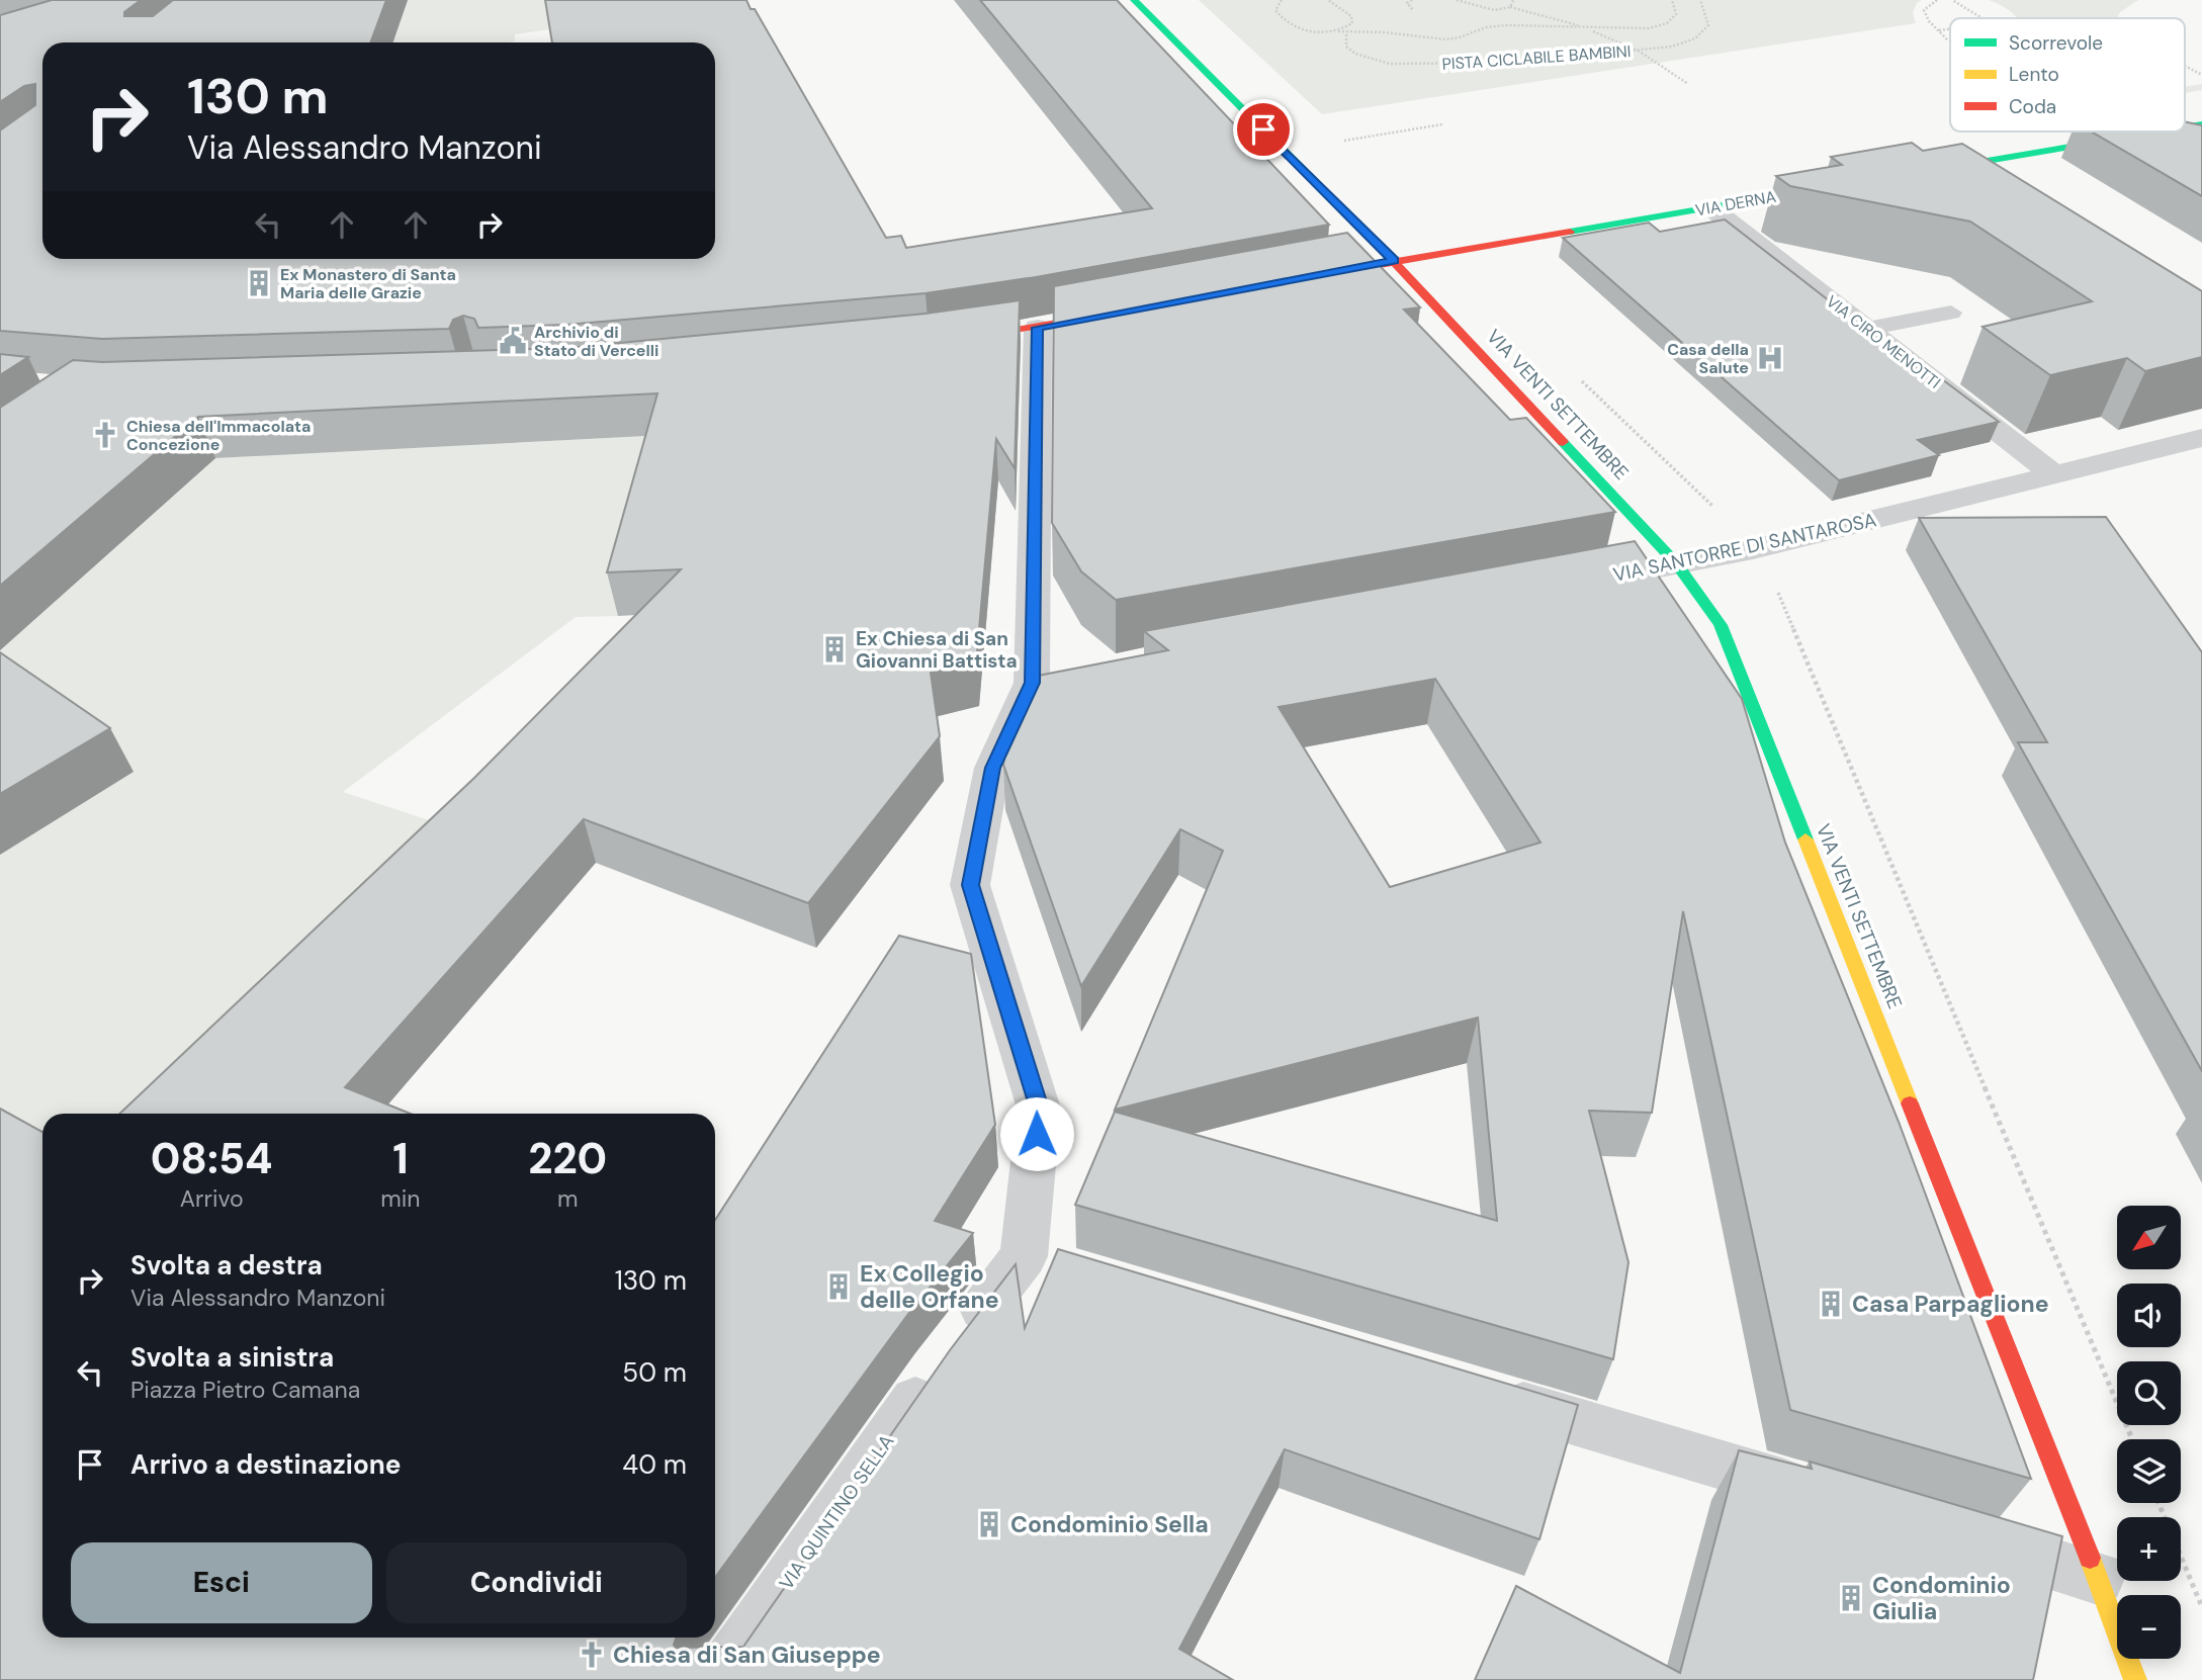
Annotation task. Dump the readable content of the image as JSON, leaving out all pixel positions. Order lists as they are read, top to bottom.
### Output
{
  "streets": {
    "main road": ["VIA DERNA", "VIA VENTI SETTEMBRE"],
    "street": ["VIA CIRO MENOTTI", "VIA SANTORRE DI SANTAROSA", "VIA QUINTINO SELLA"],
    "path": ["PISTA CICLABILE BAMBINI"]
  },
  "crossings": [
    ["VIA DERNA", "VIA CIRO MENOTTI"],
    ["VIA DERNA", "VIA VENTI SETTEMBRE"],
    ["VIA CIRO MENOTTI", "VIA SANTORRE DI SANTAROSA"],
    ["VIA VENTI SETTEMBRE", "VIA SANTORRE DI SANTAROSA"]
  ],
  "places": {
    "building": [
      "Ex Monastero di Santa Maria delle Grazie",
      "Ex Chiesa di San Giovanni Battista",
      "Ex Collegio delle Orfane",
      "Casa Parpaglione",
      "Condominio Sella",
      "Condominio Giulia"
    ],
    "public building": ["Archivio di Stato di Vercelli"],
    "hospital": ["Casa della Salute"],
    "church": ["Chiesa dell'Immacolata Concezione", "Chiesa di San Giuseppe"]
  },
  "legend": ["Scorrevole", "Lento", "Coda"],
  "north": "bottom left",
  "page": {
    "turn": ["130 m", "Via Alessandro Manzoni"],
    "eta": [
      "08:54",
      "Arrivo",
      "1",
      "min",
      "220",
      "m"
    ],
    "map_buttons": ["+", "−"],
    "list": [
      {
        "name": "Svolta a destra",
        "note": "Via Alessandro Manzoni",
        "value": "130 m"
      },
      {
        "name": "Svolta a sinistra",
        "note": "Piazza Pietro Camana",
        "value": "50 m"
      },
      {
        "name": "Arrivo a destinazione",
        "value": "40 m"
      }
    ],
    "buttons": ["Esci", "Condividi"]
  }
}
